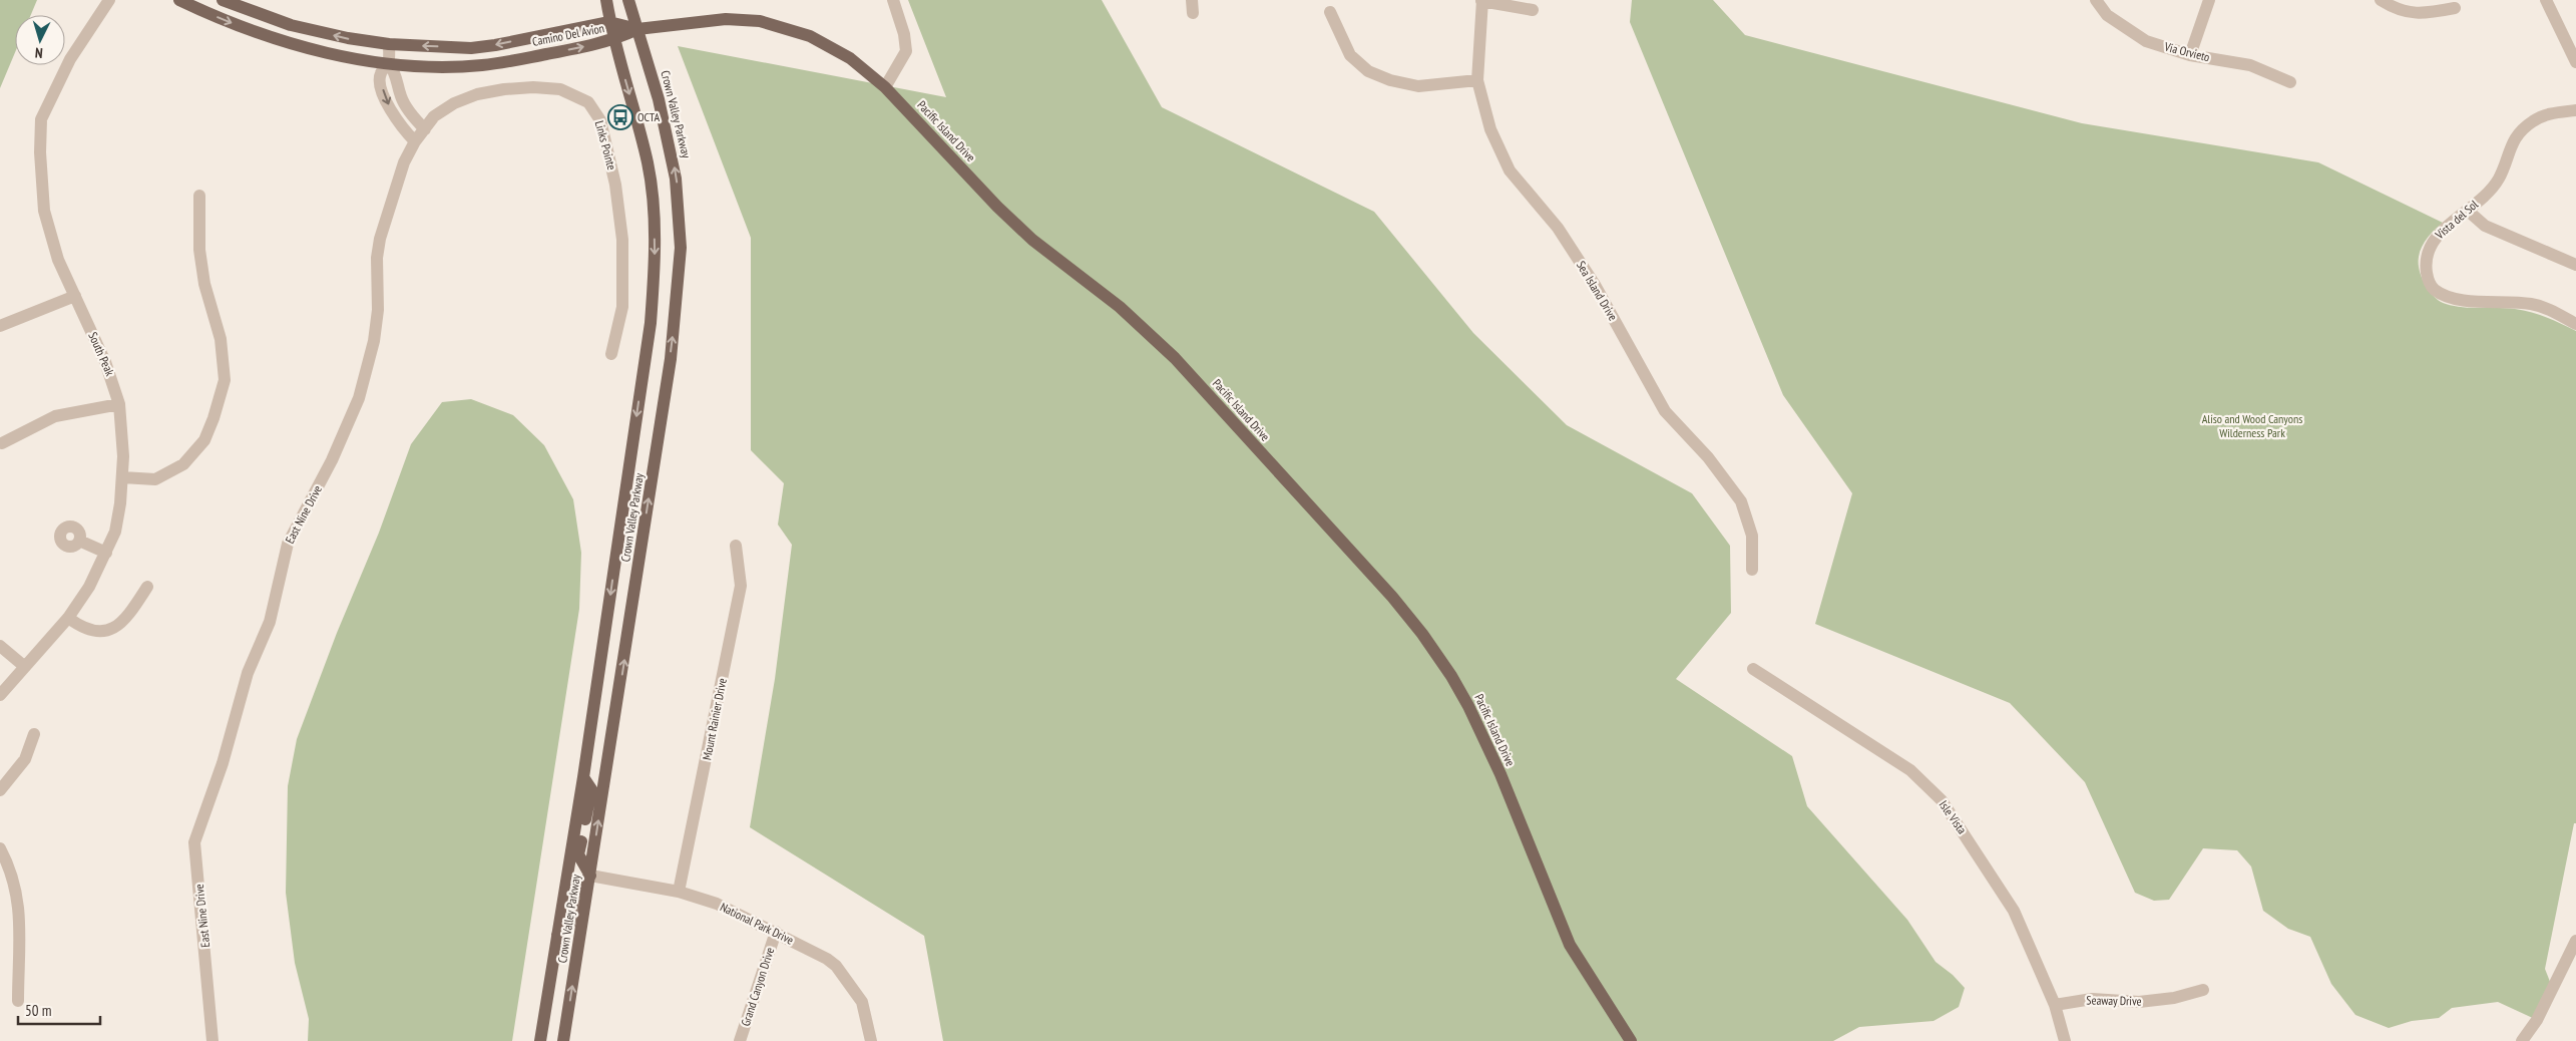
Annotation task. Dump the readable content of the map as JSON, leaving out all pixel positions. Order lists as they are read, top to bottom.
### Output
{
  "streets": {
    "main road": ["Camino Del Avion", "Crown Valley Parkway", "Pacific Island Drive"],
    "street": [
      "Via Orvieto",
      "Links Pointe",
      "Vista del Sol",
      "Sea Island Drive",
      "South Peak",
      "East Nine Drive",
      "Mount Rainier Drive",
      "Isle Vista",
      "National Park Drive",
      "Grand Canyon Drive",
      "Seaway Drive"
    ]
  },
  "crossings": [
    ["Camino Del Avion", "Crown Valley Parkway"],
    ["Camino Del Avion", "Pacific Island Drive"],
    ["Crown Valley Parkway", "Pacific Island Drive"],
    ["Crown Valley Parkway", "National Park Drive"],
    ["Links Pointe", "East Nine Drive"],
    ["Mount Rainier Drive", "National Park Drive"],
    ["Isle Vista", "Seaway Drive"],
    ["National Park Drive", "Grand Canyon Drive"]
  ],
  "parks": ["Aliso and Wood Canyons Wilderness Park"],
  "places": {
    "bus stop": ["OCTA"]
  },
  "scale_bar": "50 m",
  "north": "bottom"
}
